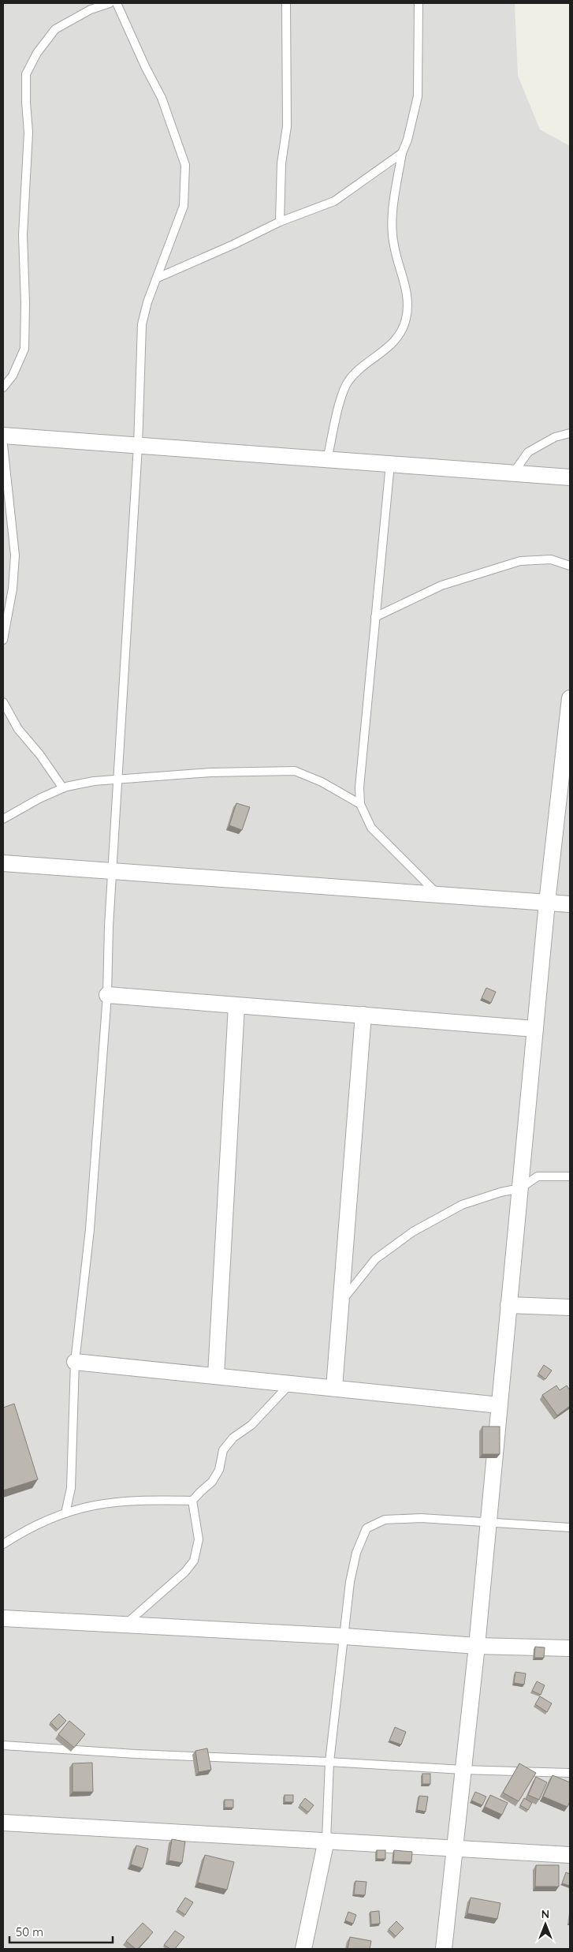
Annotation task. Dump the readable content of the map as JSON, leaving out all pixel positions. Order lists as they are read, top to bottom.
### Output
{
  "scale_bar": "50 m",
  "north": "top"
}
